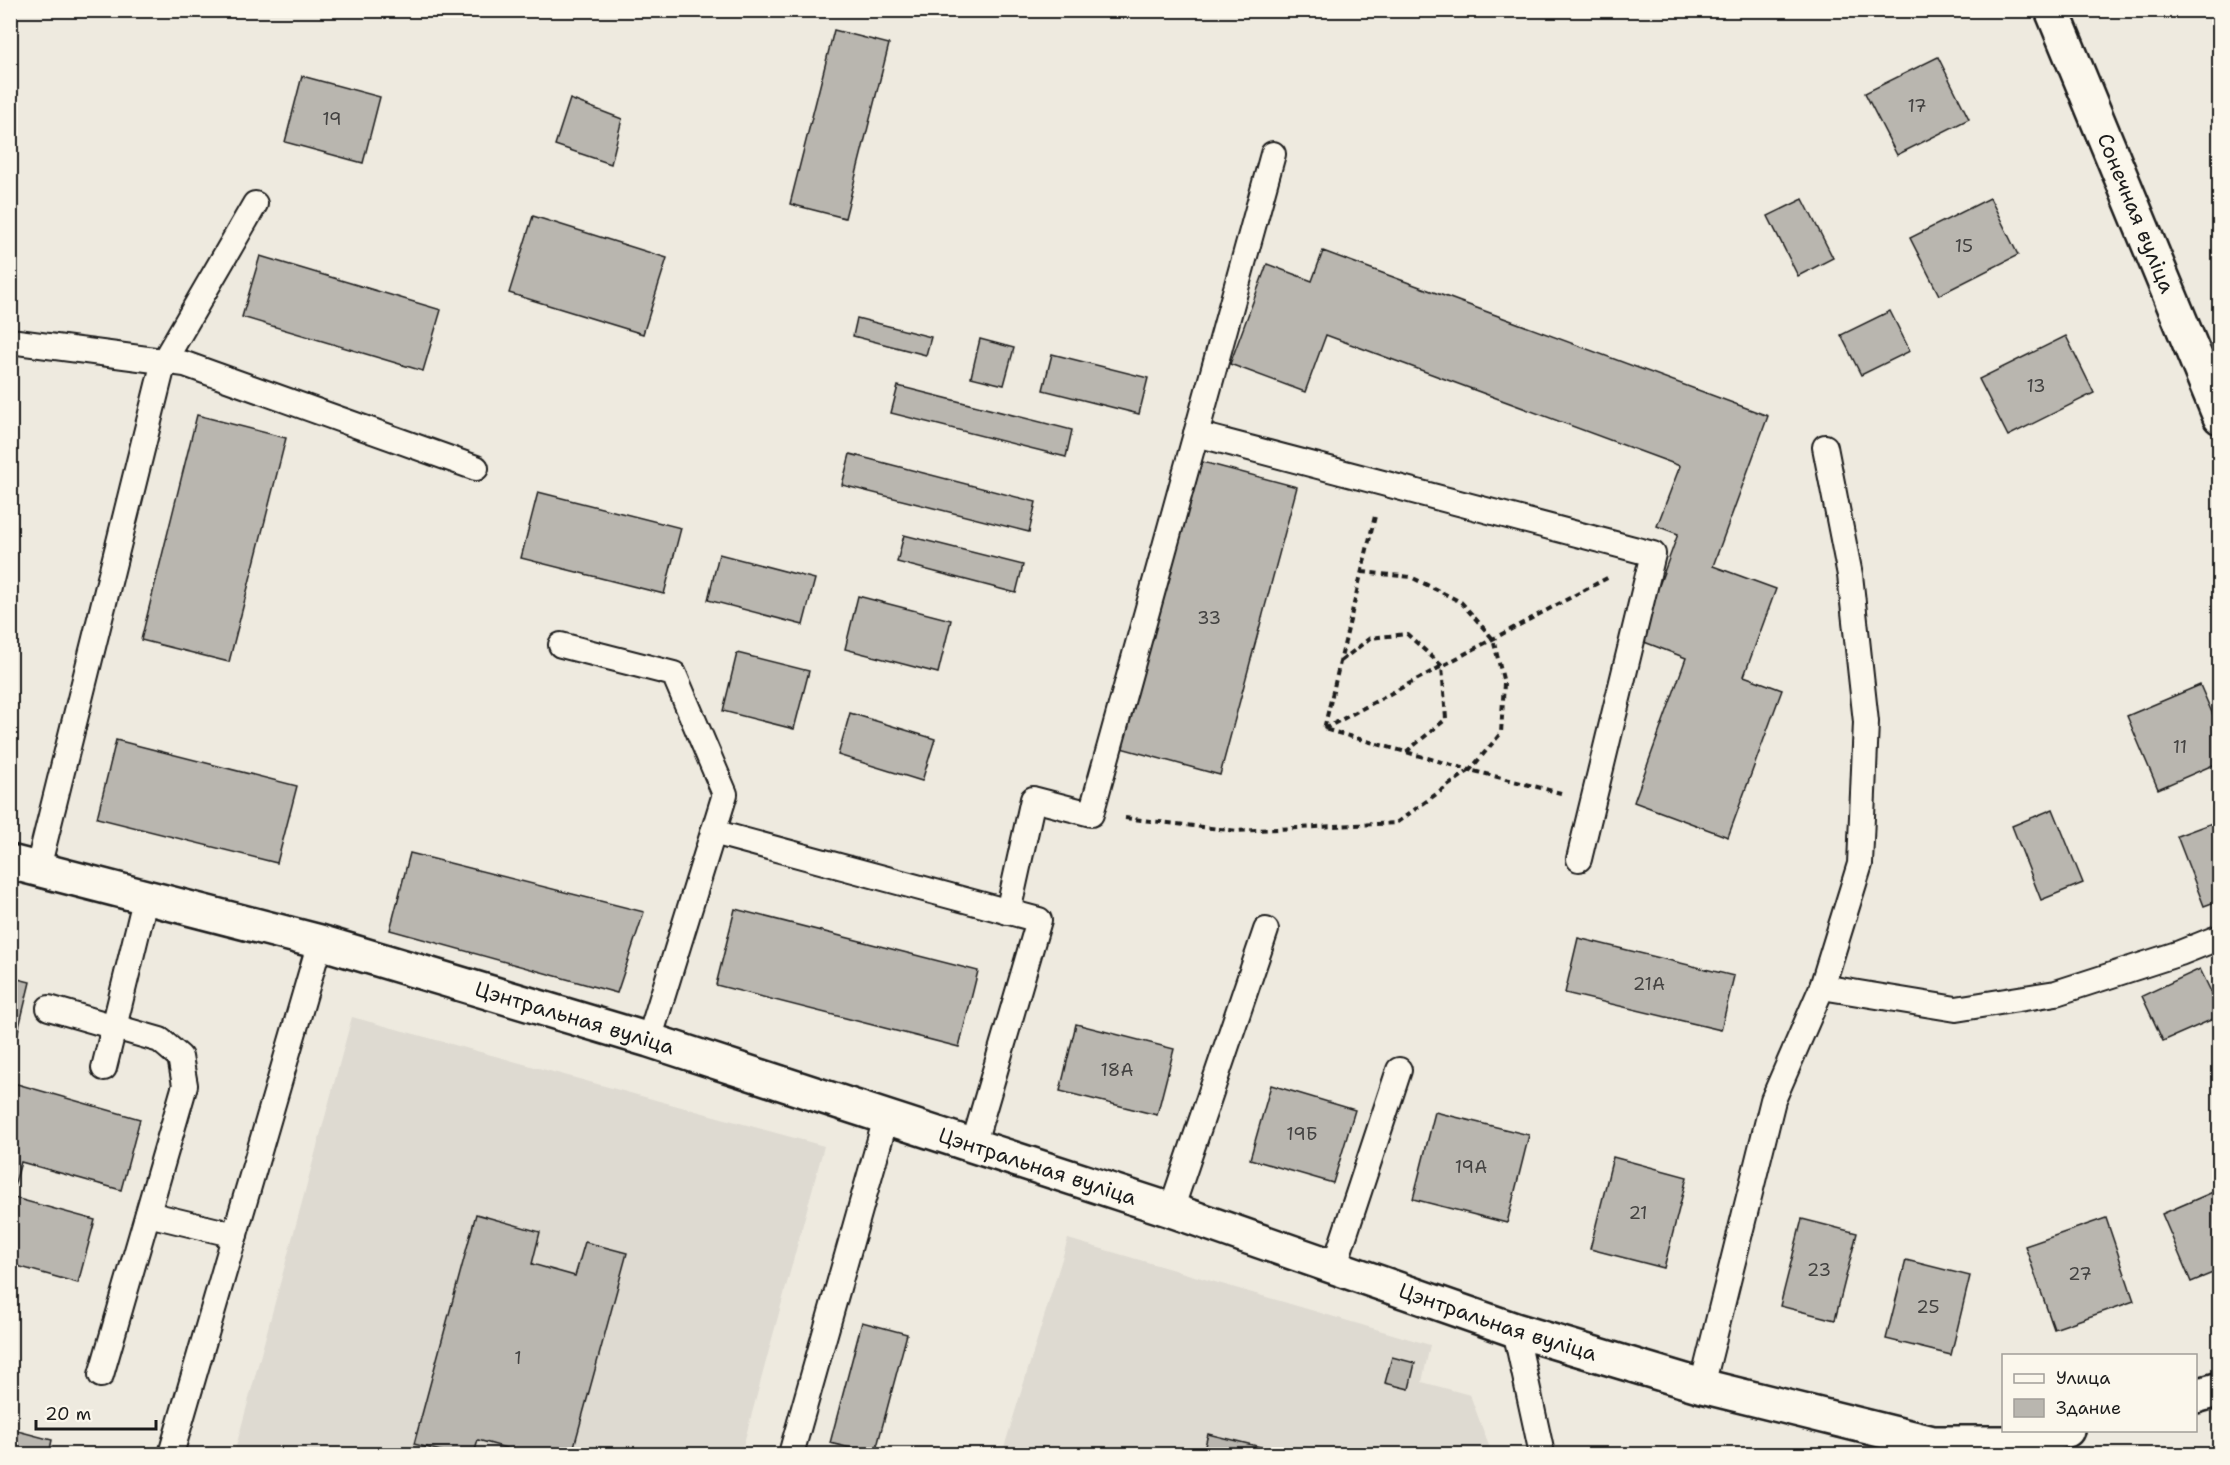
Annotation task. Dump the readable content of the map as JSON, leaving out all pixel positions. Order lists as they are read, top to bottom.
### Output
{
  "streets": {
    "street": ["Сонечная вуліца", "Цэнтральная вуліца"]
  },
  "house_numbers": [
    "17",
    "19",
    "15",
    "13",
    "33",
    "11",
    "21А",
    "18А",
    "19Б",
    "19А",
    "21",
    "23",
    "27",
    "25",
    "1"
  ],
  "legend": ["Улица", "Здание"],
  "scale_bar": "20 m"
}
